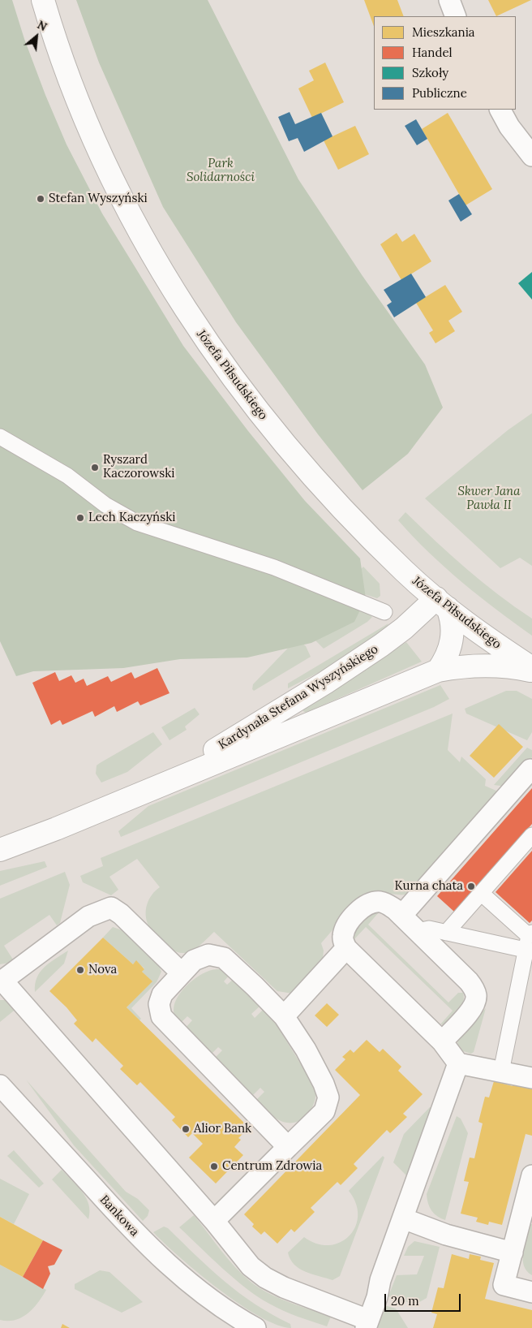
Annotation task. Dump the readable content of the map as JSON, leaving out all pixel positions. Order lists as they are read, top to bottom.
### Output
{
  "streets": {
    "street": ["Józefa Piłsudskiego", "Kardynała Stefana Wyszyńskiego", "Bankowa"]
  },
  "crossings": [
    ["Józefa Piłsudskiego", "Kardynała Stefana Wyszyńskiego"]
  ],
  "parks": ["Park Solidarności", "Skwer Jana Pawła II"],
  "places": [
    "Stefan Wyszyński",
    "Ryszard Kaczorowski",
    "Lech Kaczyński",
    "Kurna chata",
    "Nova",
    "Alior Bank",
    "Centrum Zdrowia"
  ],
  "legend": [
    "Mieszkania",
    "Handel",
    "Szkoły",
    "Publiczne"
  ],
  "scale_bar": "20 m",
  "north": "top right"
}
